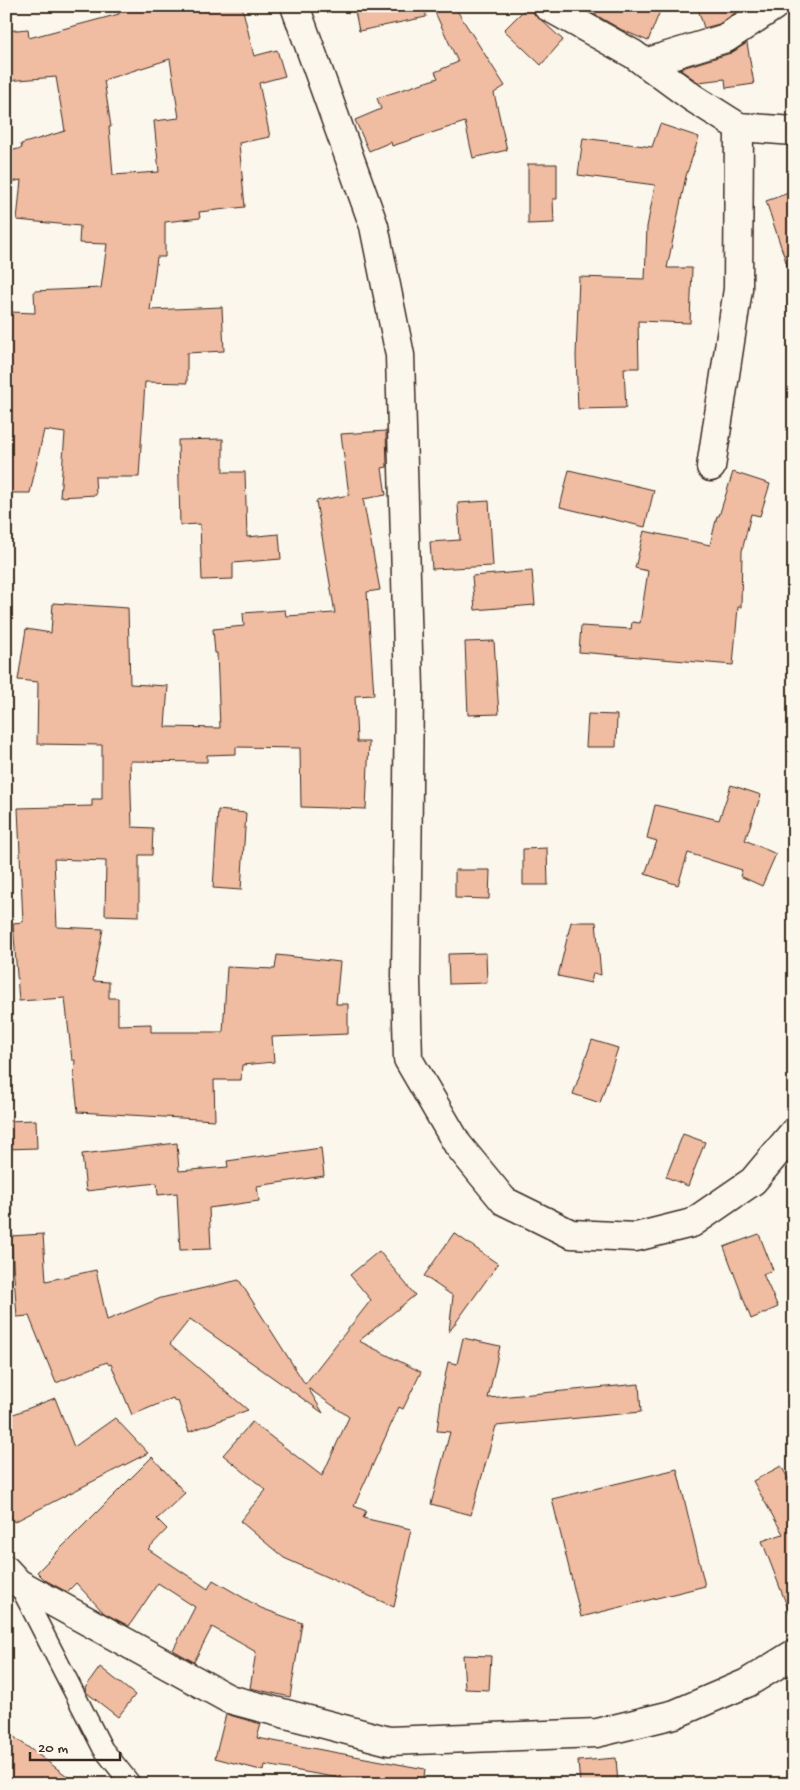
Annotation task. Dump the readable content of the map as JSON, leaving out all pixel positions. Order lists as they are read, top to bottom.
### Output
{
  "scale_bar": "20 m"
}
